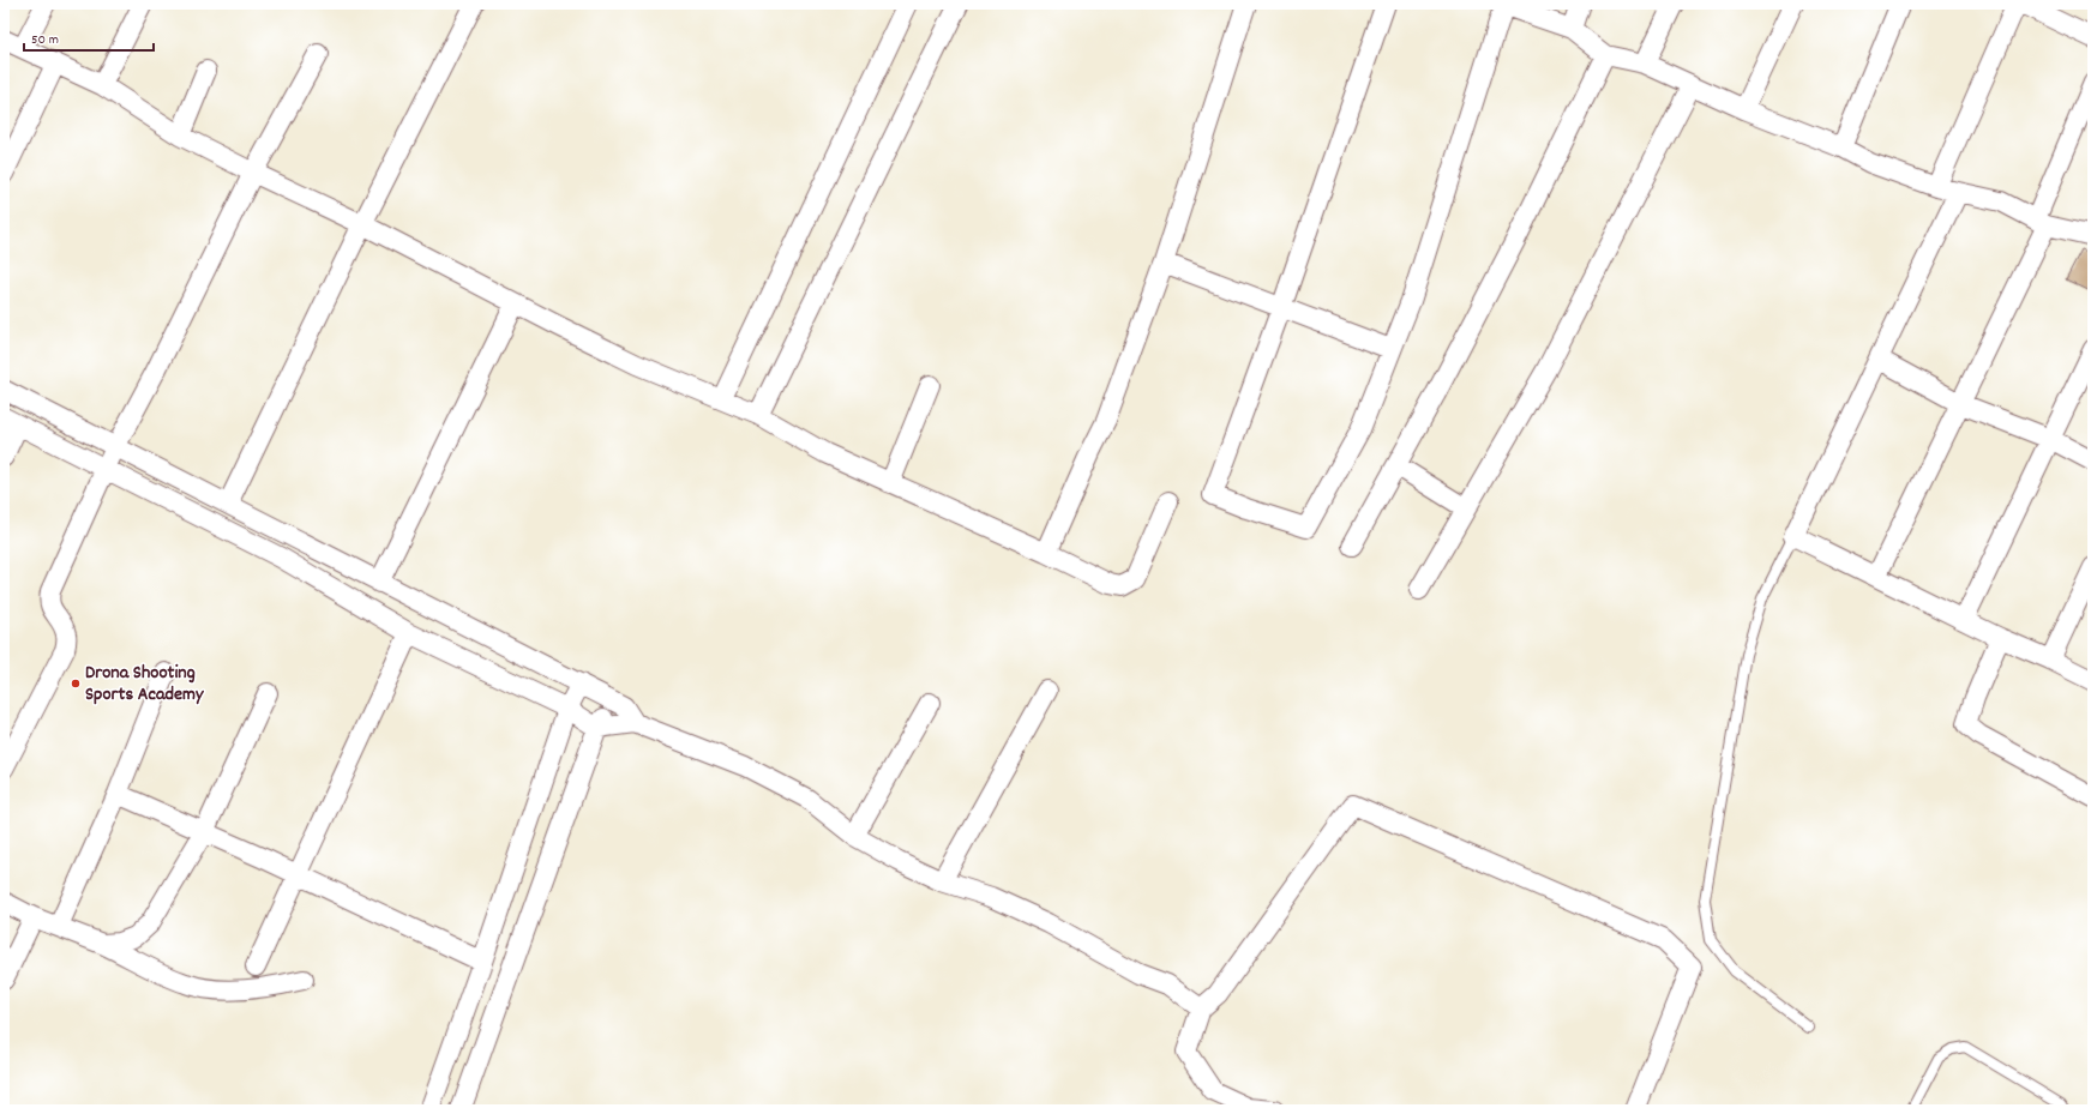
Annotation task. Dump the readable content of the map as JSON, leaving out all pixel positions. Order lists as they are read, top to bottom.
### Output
{
  "places": ["Drona Shooting Sports Academy"],
  "scale_bar": "50 m"
}
